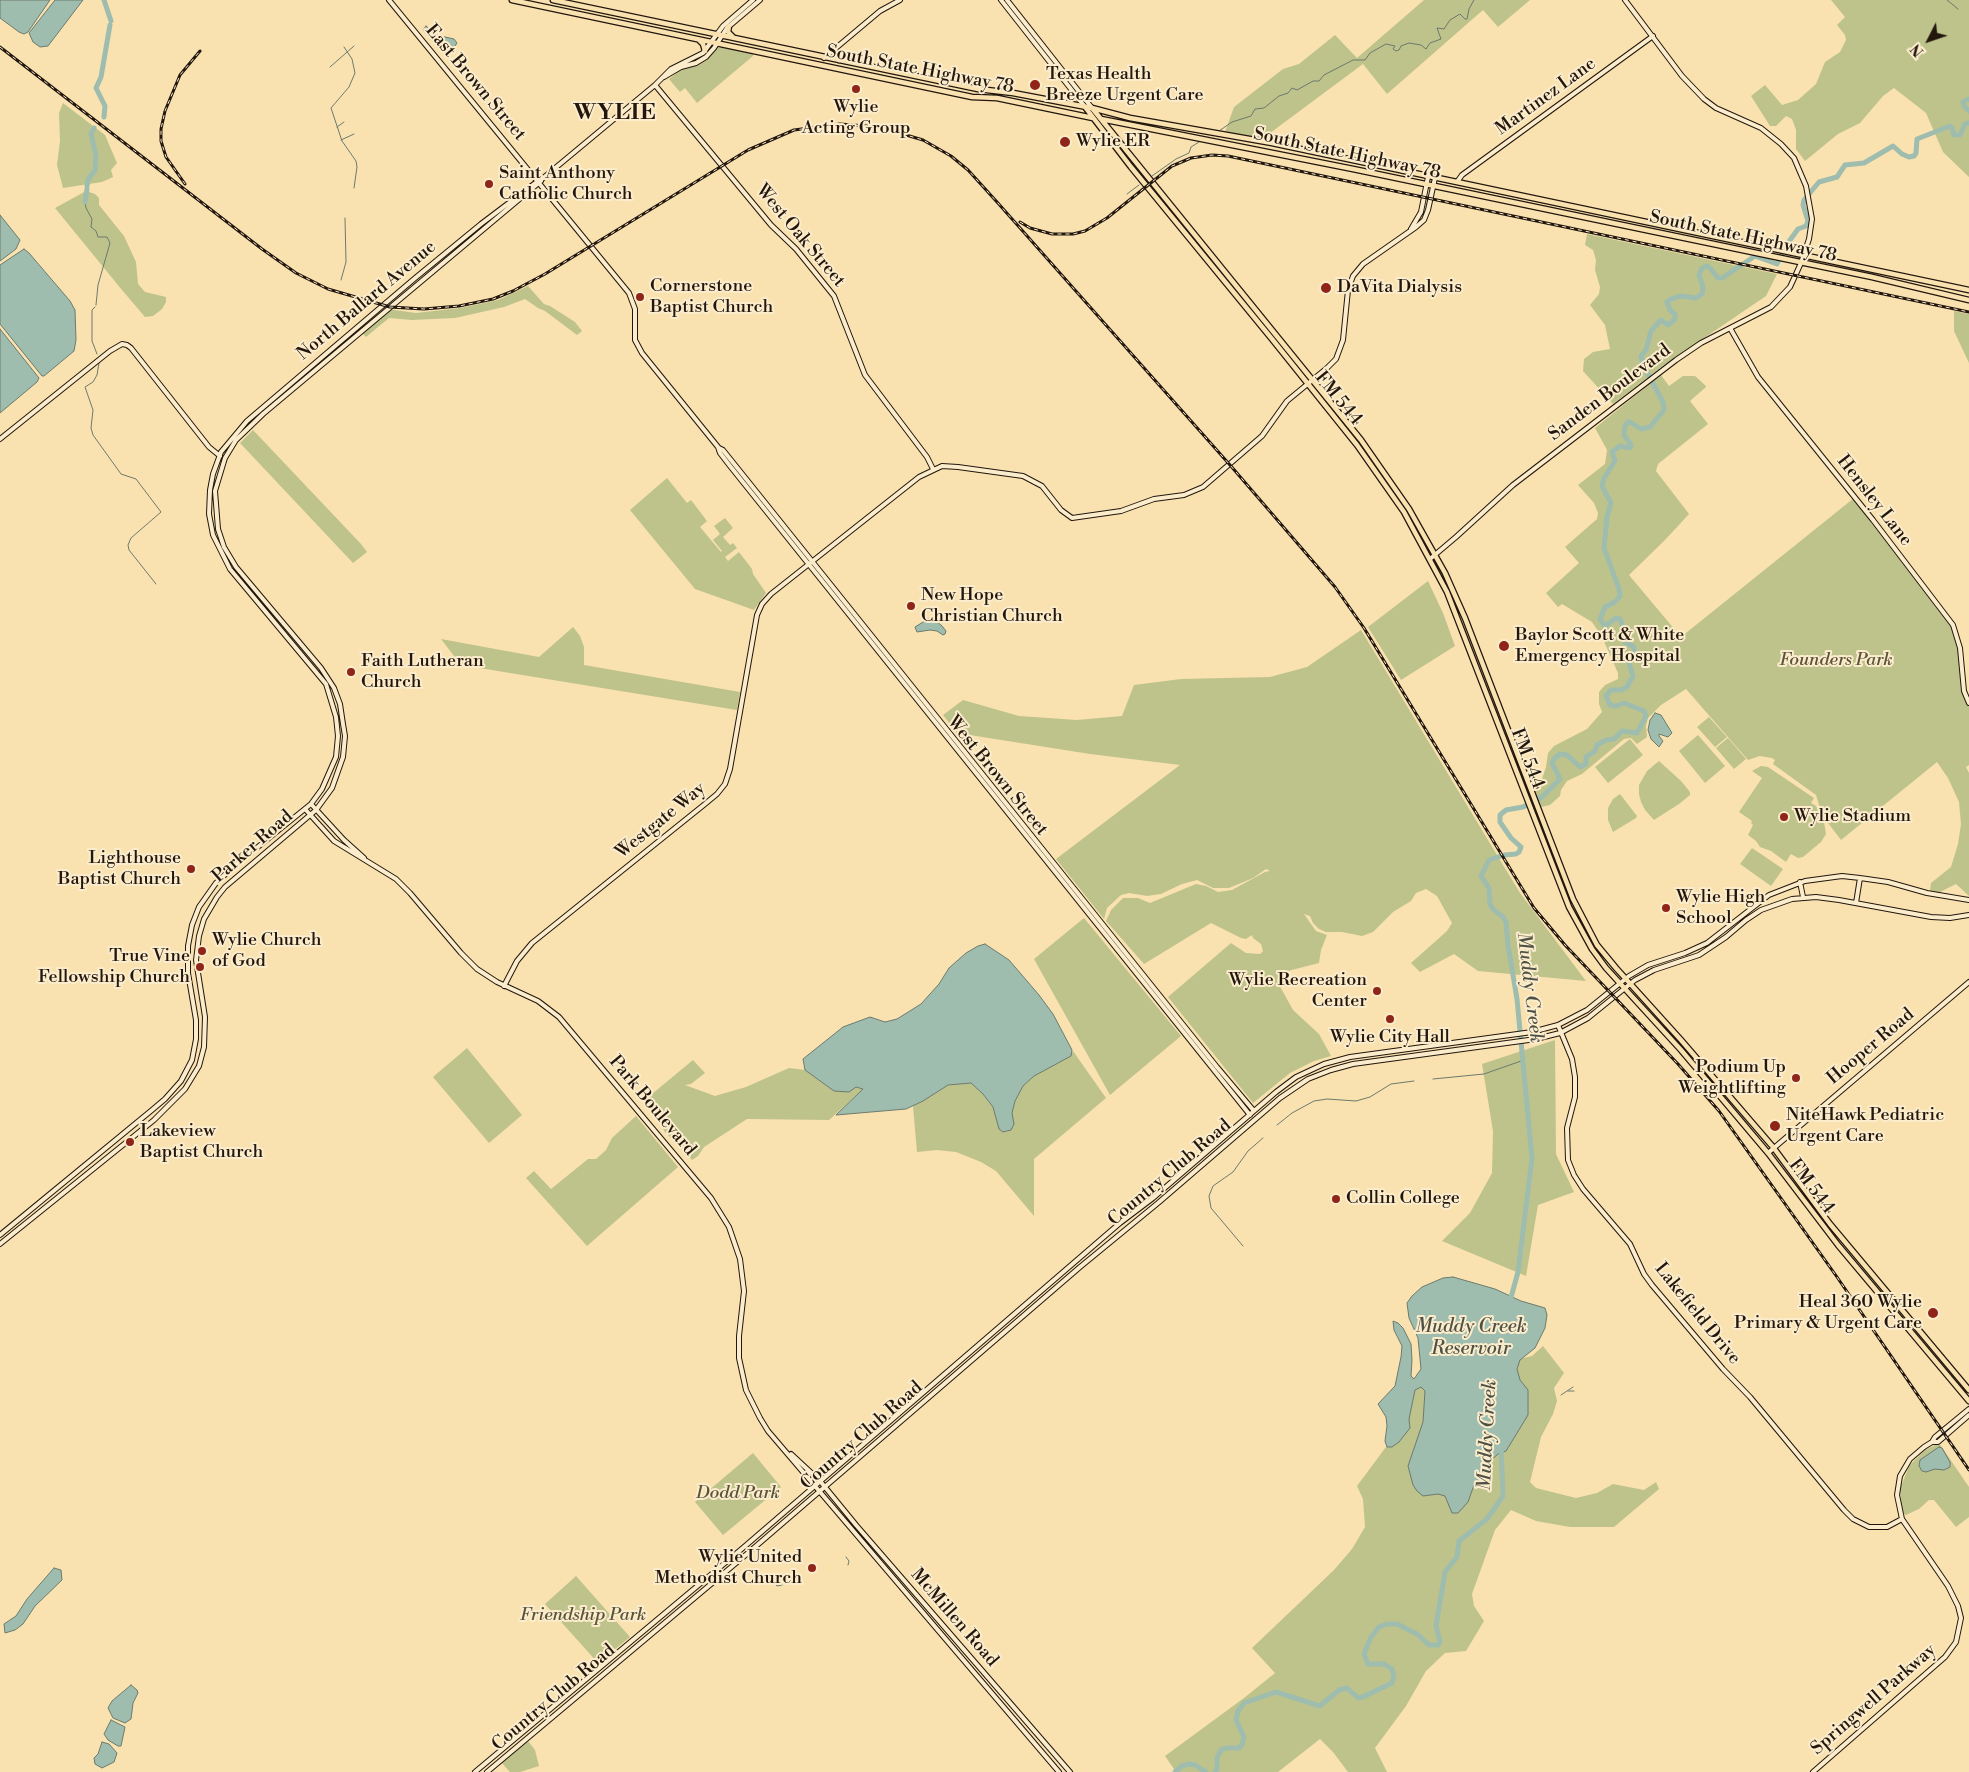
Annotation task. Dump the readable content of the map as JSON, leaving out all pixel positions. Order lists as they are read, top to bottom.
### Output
{
  "streets": {
    "main road": [
      "South State Highway 78",
      "East Brown Street",
      "Martinez Lane",
      "West Oak Street",
      "North Ballard Avenue",
      "Sanden Boulevard",
      "FM 544",
      "Hensley Lane",
      "West Brown Street",
      "Westgate Way",
      "Parker Road",
      "Hooper Road",
      "Park Boulevard",
      "Country Club Road",
      "Lakefield Drive",
      "McMillen Road",
      "Springwell Parkway"
    ]
  },
  "crossings": [
    ["South State Highway 78", "Martinez Lane"],
    ["South State Highway 78", "Sanden Boulevard"],
    ["South State Highway 78", "FM 544"],
    ["East Brown Street", "North Ballard Avenue"],
    ["East Brown Street", "West Brown Street"],
    ["Martinez Lane", "Sanden Boulevard"],
    ["West Oak Street", "North Ballard Avenue"],
    ["West Oak Street", "Westgate Way"],
    ["North Ballard Avenue", "West Brown Street"],
    ["North Ballard Avenue", "Parker Road"],
    ["Sanden Boulevard", "FM 544"],
    ["Sanden Boulevard", "Hensley Lane"],
    ["FM 544", "Hooper Road"],
    ["FM 544", "Country Club Road"],
    ["West Brown Street", "Westgate Way"],
    ["West Brown Street", "Country Club Road"],
    ["Westgate Way", "Park Boulevard"],
    ["Parker Road", "Park Boulevard"],
    ["Park Boulevard", "Country Club Road"],
    ["Park Boulevard", "McMillen Road"],
    ["Country Club Road", "Lakefield Drive"],
    ["Country Club Road", "McMillen Road"],
    ["Lakefield Drive", "Springwell Parkway"]
  ],
  "districts": ["WYLIE"],
  "water": ["Muddy Creek", "Muddy Creek Reservoir"],
  "parks": ["Founders Park", "Dodd Park", "Friendship Park"],
  "places": [
    "Texas Health Breeze Urgent Care",
    "Wylie Acting Group",
    "Wylie ER",
    "Saint Anthony Catholic Church",
    "DaVita Dialysis",
    "Cornerstone Baptist Church",
    "New Hope Christian Church",
    "Baylor Scott & White Emergency Hospital",
    "Faith Lutheran Church",
    "Wylie Stadium",
    "Lighthouse Baptist Church",
    "Wylie High School",
    "Wylie Church of God",
    "True Vine Fellowship Church",
    "Wylie Recreation Center",
    "Wylie City Hall",
    "Podium Up Weightlifting",
    "NiteHawk Pediatric Urgent Care",
    "Lakeview Baptist Church",
    "Collin College",
    "Heal 360 Wylie Primary & Urgent Care",
    "Wylie United Methodist Church"
  ],
  "north": "bottom left"
}
